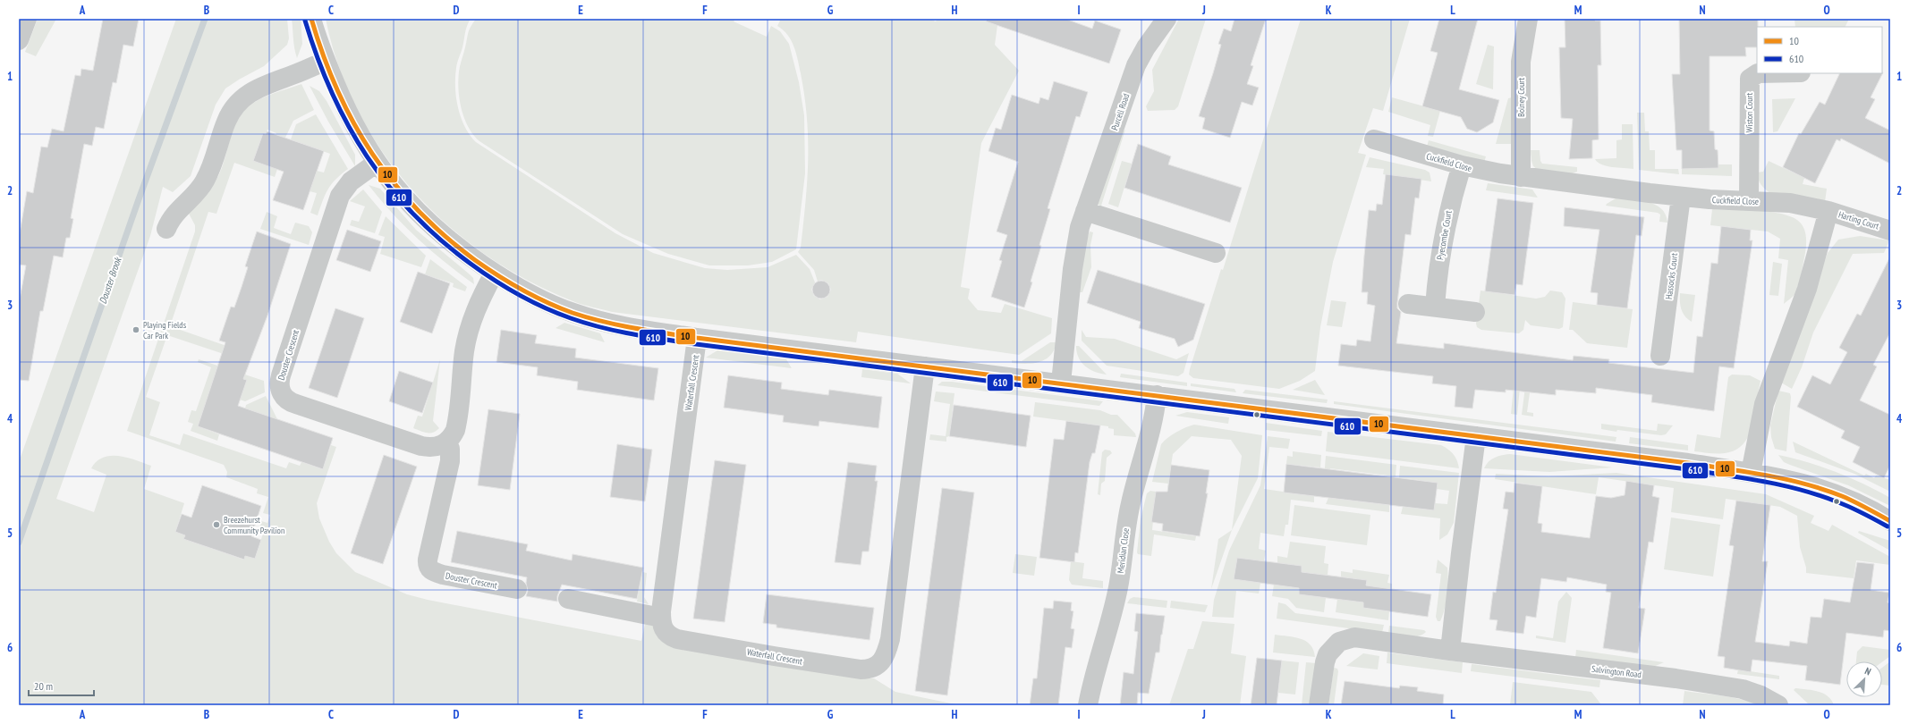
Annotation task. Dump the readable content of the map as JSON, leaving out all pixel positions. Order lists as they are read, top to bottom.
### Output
{
  "streets": {
    "street": [
      "Bolney Court",
      "Purcell Road",
      "Wiston Court",
      "Cuckfield Close",
      "Harting Court",
      "Pyecombe Court",
      "Hassocks Court",
      "Douster Crescent",
      "Waterfall Crescent",
      "Meridian Close",
      "Salvington Road"
    ]
  },
  "crossings": [
    ["Bolney Court", "Cuckfield Close"],
    ["Wiston Court", "Cuckfield Close"],
    ["Cuckfield Close", "Harting Court"],
    ["Cuckfield Close", "Pyecombe Court"],
    ["Cuckfield Close", "Hassocks Court"]
  ],
  "water": ["Douster Brook"],
  "places": ["Playing Fields Car Park", "Breezehurst Community Pavilion"],
  "lines": ["transit line 10", "transit line 610"],
  "legend": ["10", "610"],
  "scale_bar": "20 m",
  "north": "top right",
  "grid": {
    "columns": [
      "A",
      "B",
      "C",
      "D",
      "E",
      "F",
      "G",
      "H",
      "I",
      "J",
      "K",
      "L",
      "M",
      "N",
      "O"
    ],
    "rows": [
      "1",
      "2",
      "3",
      "4",
      "5",
      "6"
    ]
  }
}
